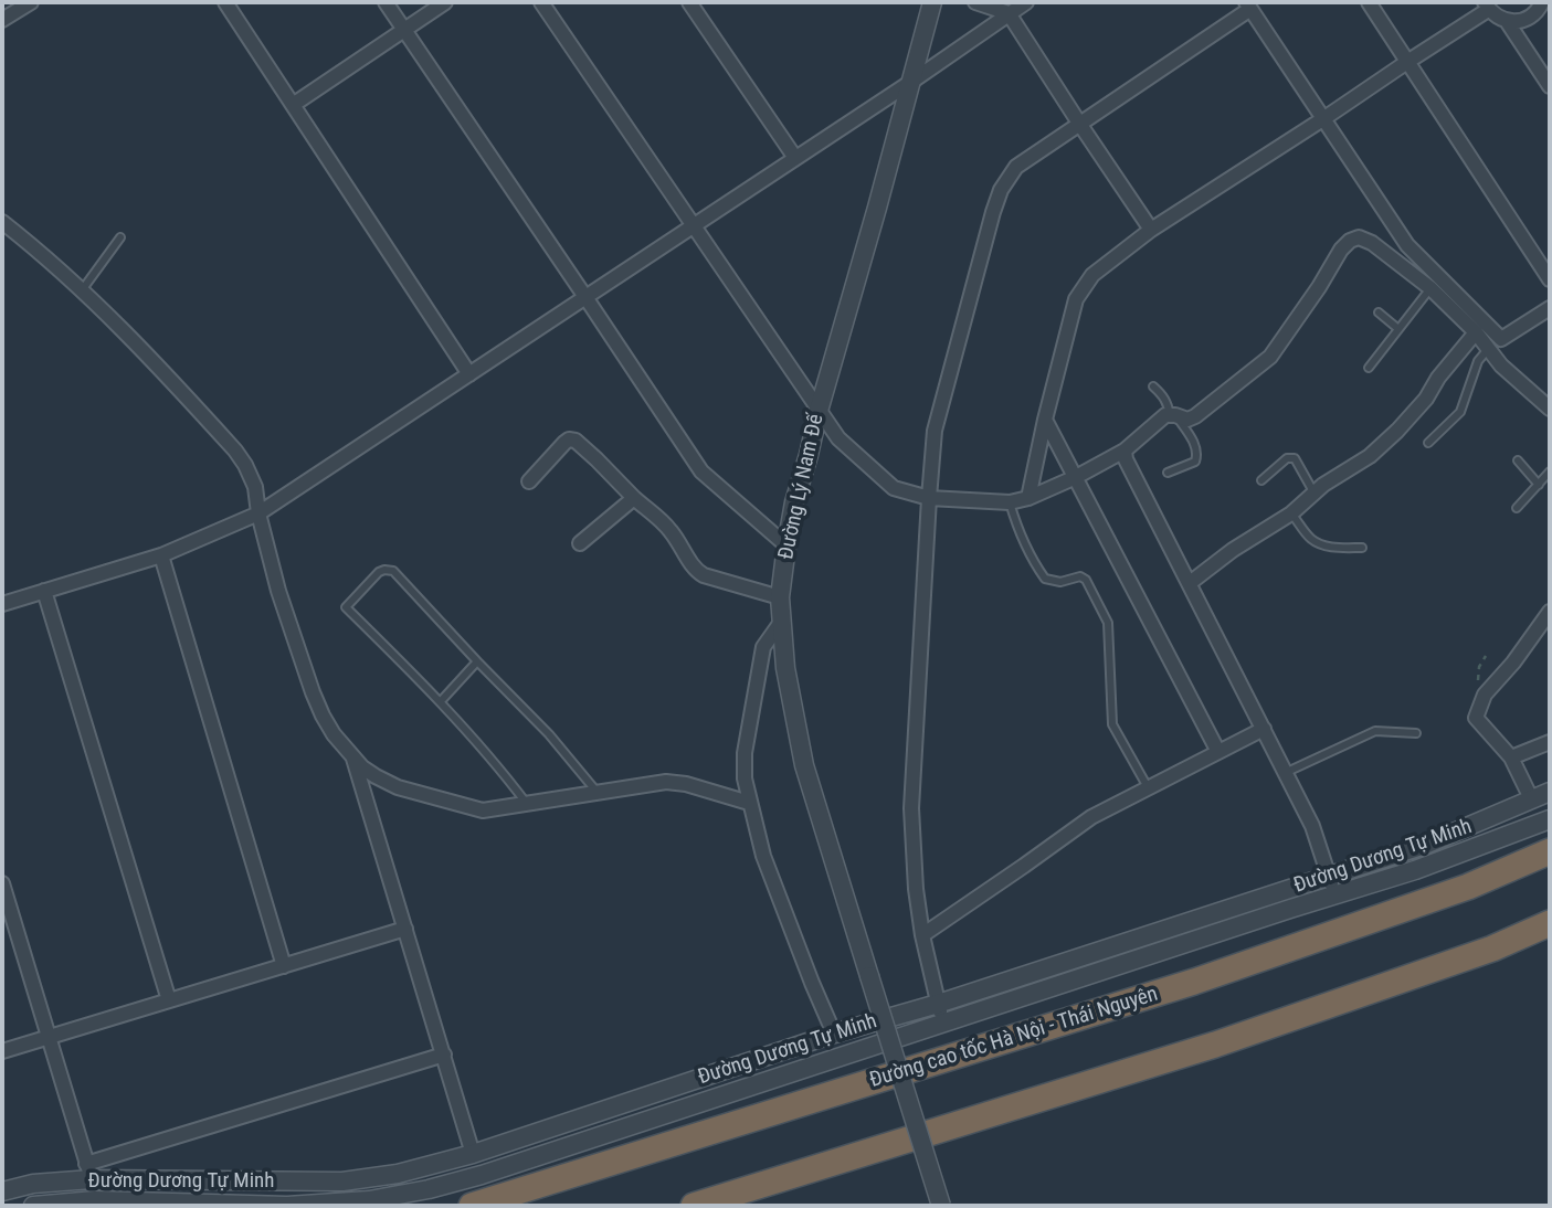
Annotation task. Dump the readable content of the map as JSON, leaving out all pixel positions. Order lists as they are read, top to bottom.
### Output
{
  "streets": {
    "highway": ["Đường cao tốc Hà Nội - Thái Nguyên"],
    "street": ["Đường Lý Nam Đế", "Đường Dương Tự Minh"]
  }
}
